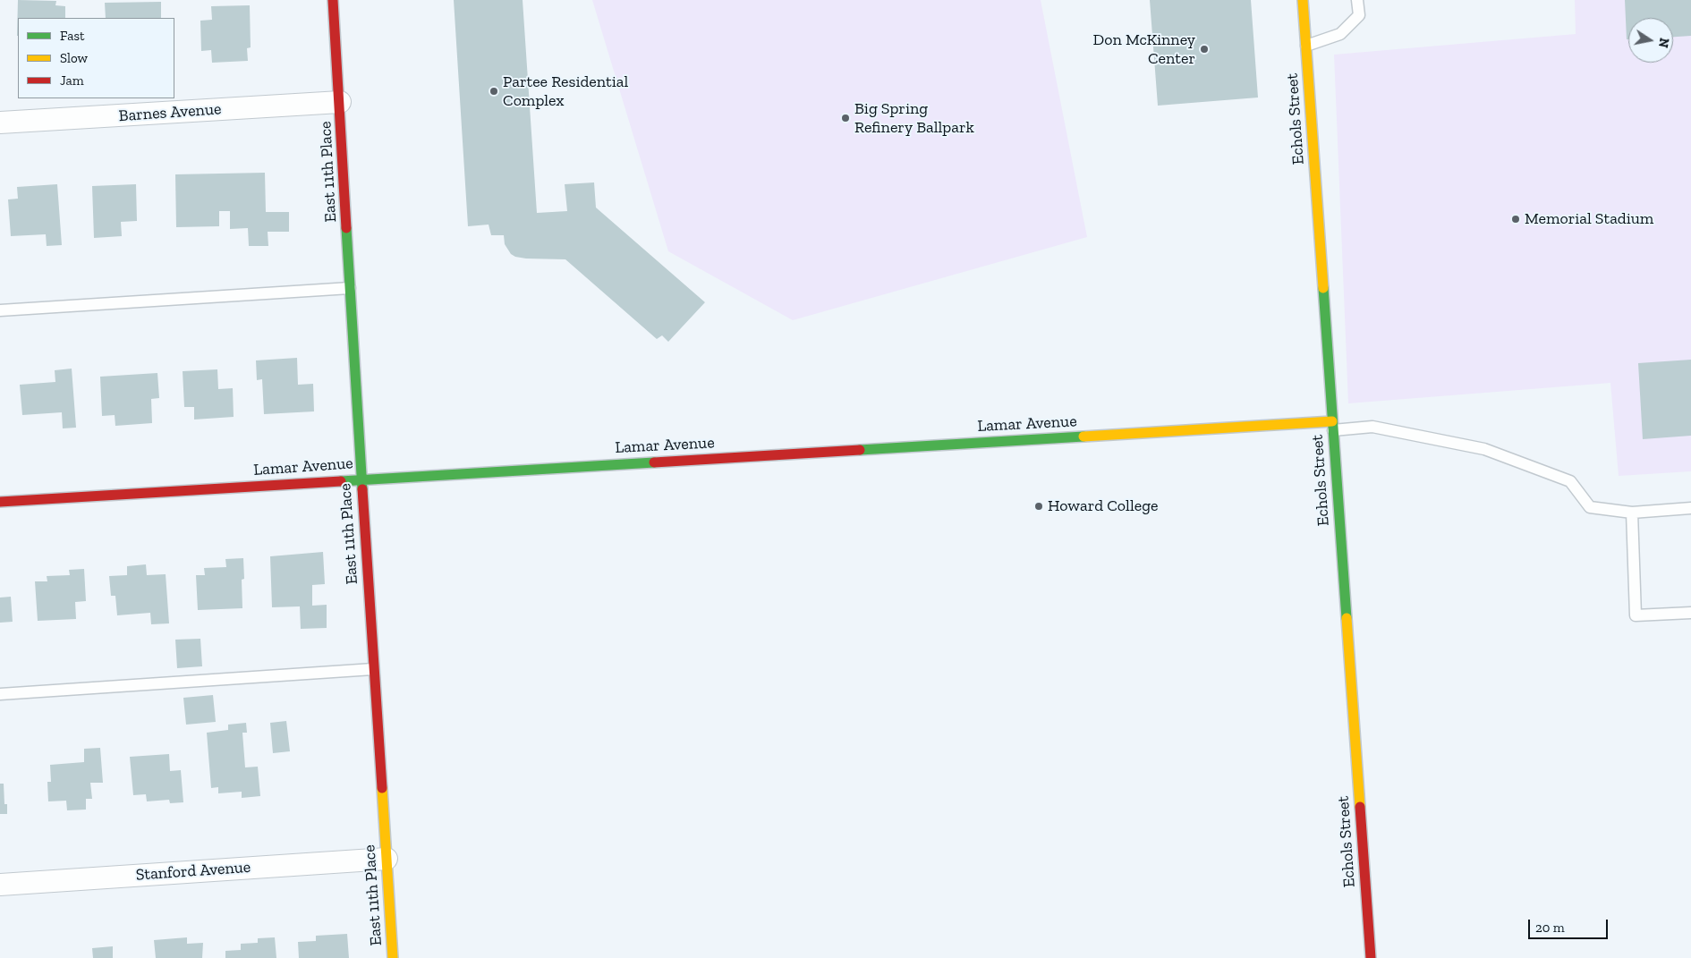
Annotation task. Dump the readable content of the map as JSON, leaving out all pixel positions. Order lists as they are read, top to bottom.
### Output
{
  "streets": {
    "street": [
      "Barnes Avenue",
      "Echols Street",
      "East 11th Place",
      "Lamar Avenue",
      "Stanford Avenue"
    ]
  },
  "crossings": [
    ["Barnes Avenue", "East 11th Place"],
    ["Echols Street", "Lamar Avenue"],
    ["East 11th Place", "Lamar Avenue"],
    ["East 11th Place", "Stanford Avenue"]
  ],
  "places": [
    "Don McKinney Center",
    "Partee Residential Complex",
    "Big Spring Refinery Ballpark",
    "Memorial Stadium",
    "Howard College"
  ],
  "legend": ["Fast", "Slow", "Jam"],
  "scale_bar": "20 m",
  "north": "right"
}
